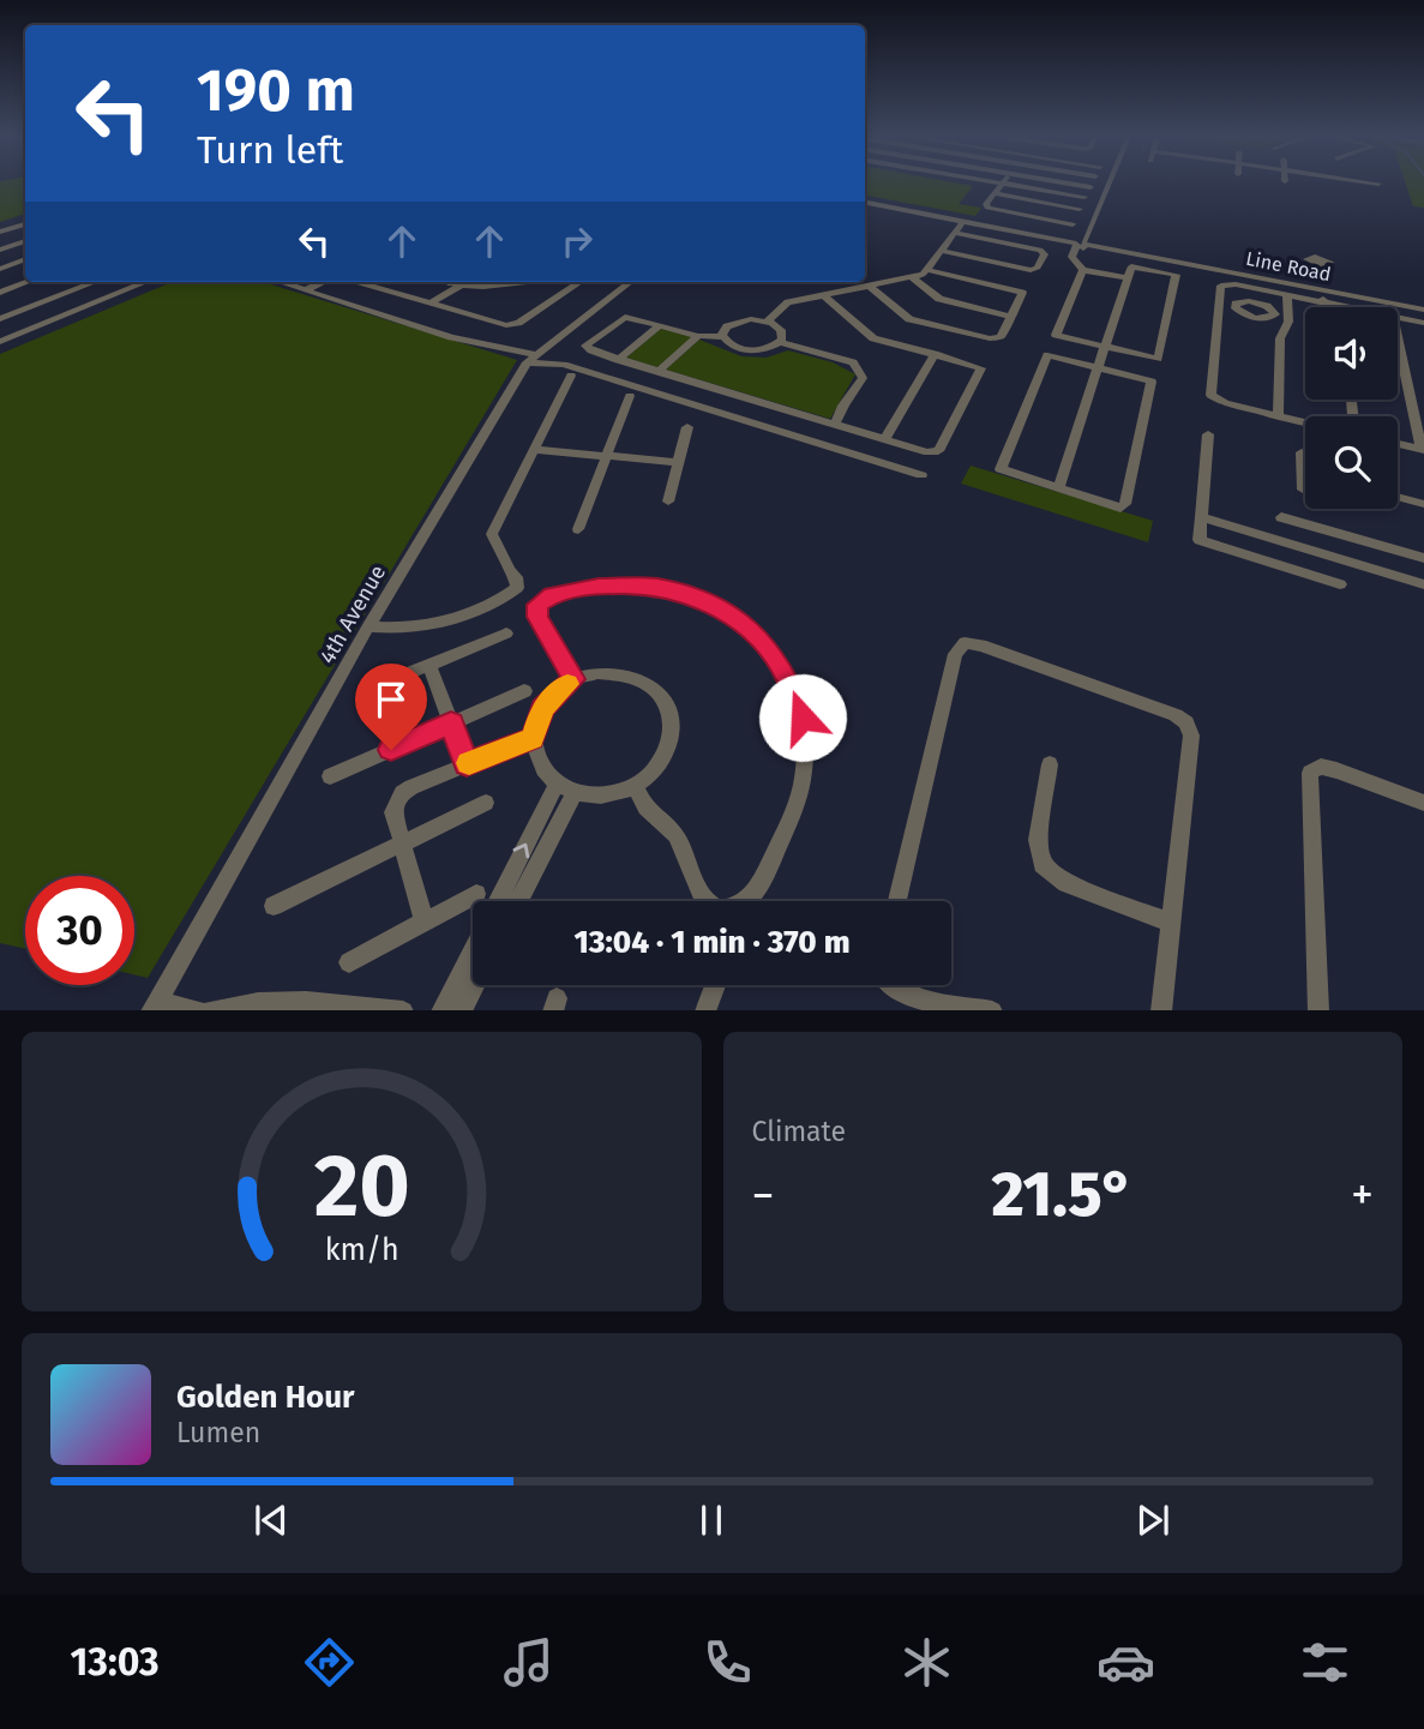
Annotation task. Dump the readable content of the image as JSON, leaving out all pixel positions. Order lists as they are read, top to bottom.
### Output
{
  "streets": {
    "street": ["Line Road", "4th Avenue"]
  },
  "page": {
    "turn": ["190 m", "Turn left"],
    "limit": "30",
    "trip": "13:04 · 1 min · 370 m",
    "tile": "Climate",
    "heat": ["−", "21.5°", "+"],
    "song": ["Golden Hour", "Lumen"],
    "tabs": "13:03",
    "gauge": ["20", "km/h"]
  }
}
